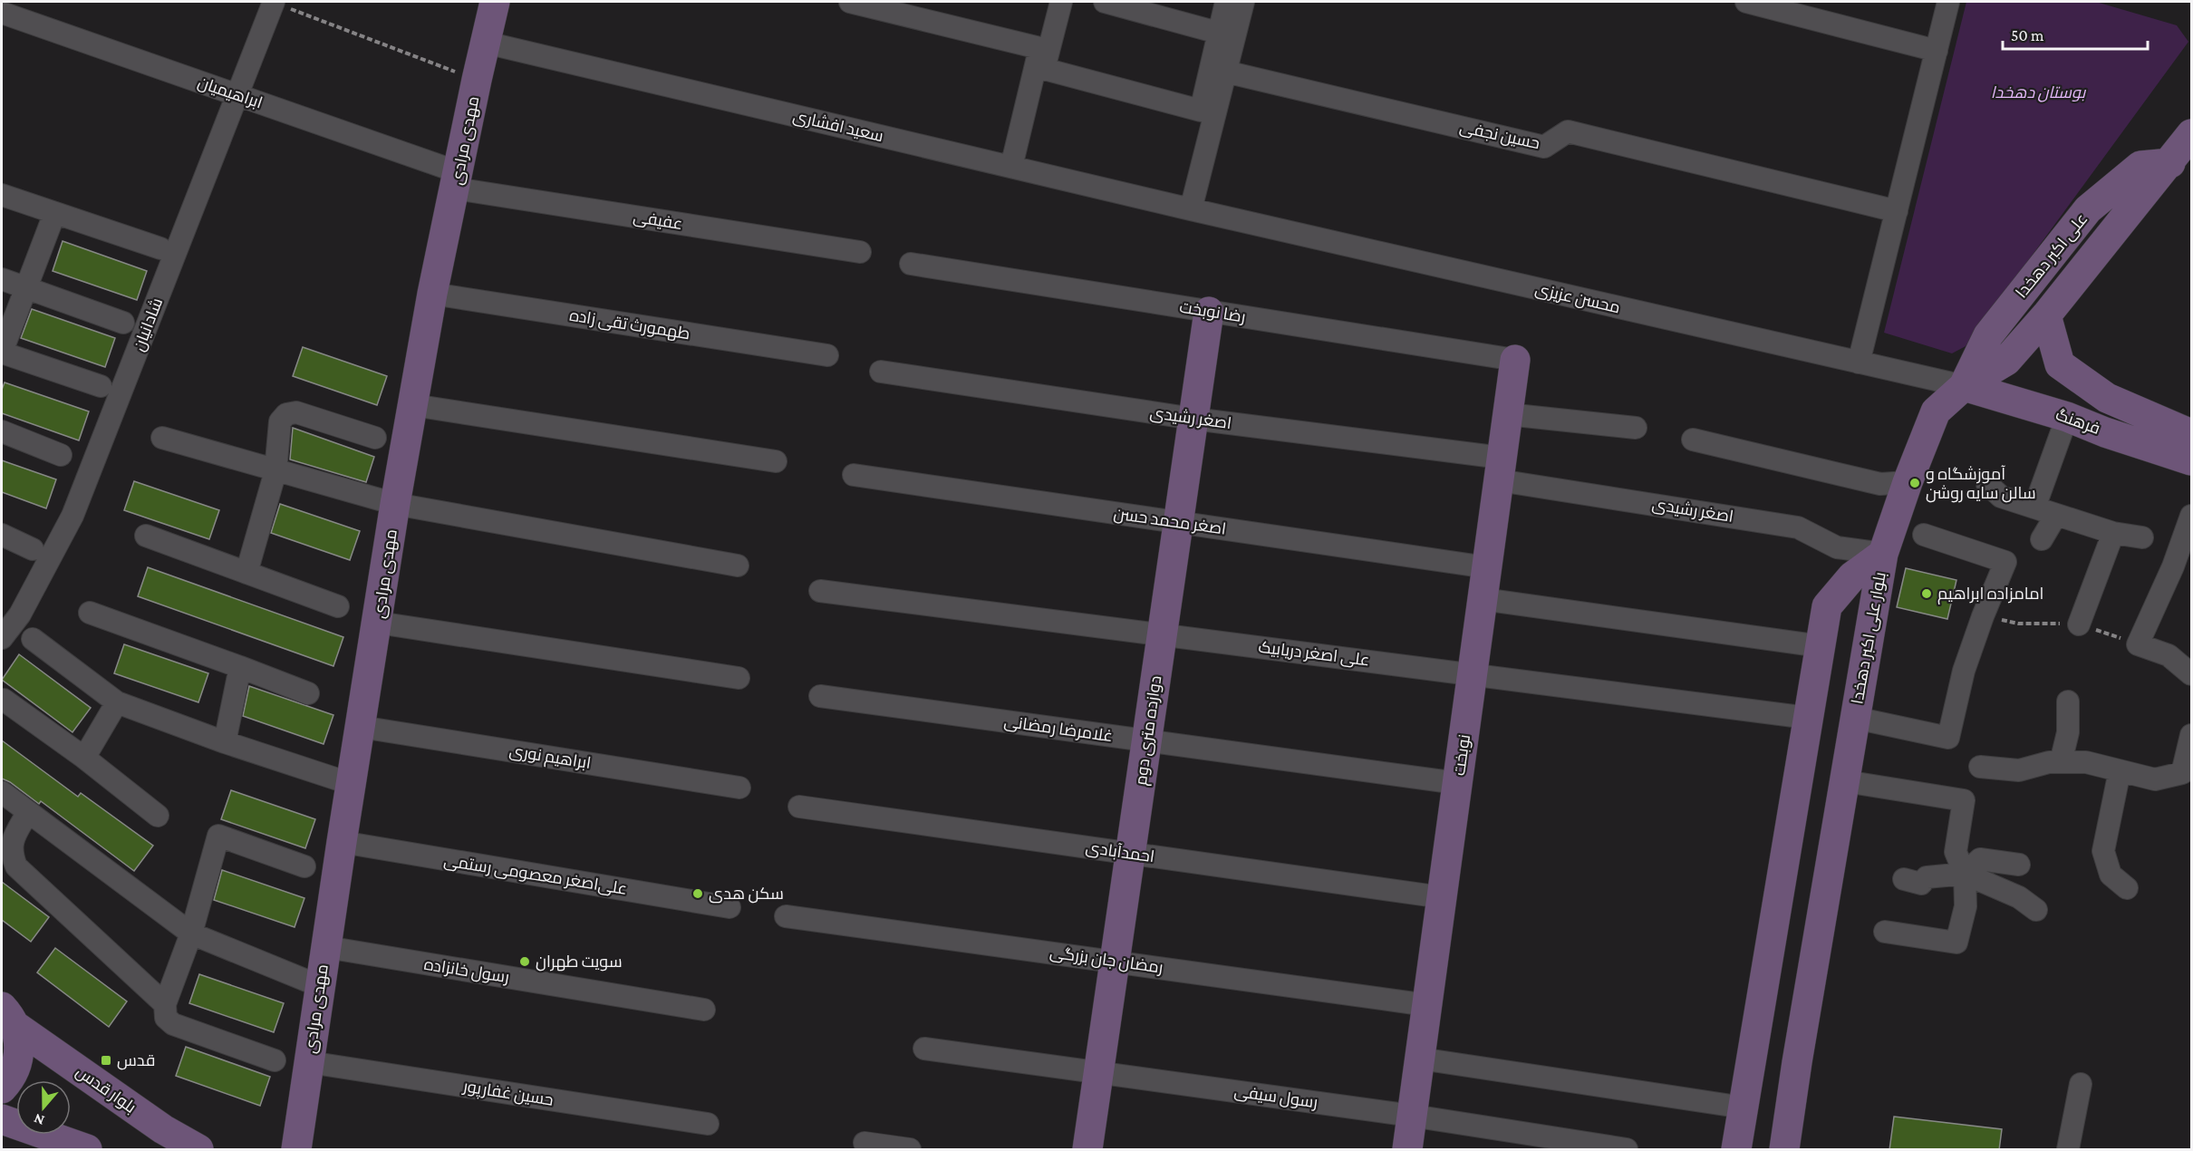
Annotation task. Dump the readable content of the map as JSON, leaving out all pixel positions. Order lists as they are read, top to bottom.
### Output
{
  "streets": {
    "street": [
      "ابراهیمیان",
      "سعید افشاری",
      "حسین نجفی",
      "مهدی مرادی",
      "عفیفی",
      "علی اکبر دهخدا",
      "محسن عزیزی",
      "رضا نوبخت",
      "شادانیان",
      "طهمورث تقی زاده",
      "اصغر رشیدی",
      "فرهنگ",
      "اصغر محمد حسن",
      "بلوار علی اکبر دهخدا",
      "علی اصغر دریابیک",
      "غلامرضا رمضانی",
      "دوازده متری دوم",
      "نوبخت",
      "ابراهیم نوری",
      "احمدآبادی",
      "علی‌اصغر معصومی رستمی",
      "رمضان جان بزرگی",
      "رسول خانزاده",
      "بلوار قدس",
      "حسین غفارپور",
      "رسول سیفی"
    ]
  },
  "crossings": [
    ["ابراهیمیان", "مهدی مرادی"],
    ["ابراهیمیان", "عفیفی"],
    ["ابراهیمیان", "شادانیان"],
    ["سعید افشاری", "مهدی مرادی"],
    ["سعید افشاری", "محسن عزیزی"],
    ["مهدی مرادی", "عفیفی"],
    ["مهدی مرادی", "طهمورث تقی زاده"],
    ["مهدی مرادی", "ابراهیم نوری"],
    ["مهدی مرادی", "علی‌اصغر معصومی رستمی"],
    ["مهدی مرادی", "رسول خانزاده"],
    ["مهدی مرادی", "حسین غفارپور"],
    ["علی اکبر دهخدا", "محسن عزیزی"],
    ["علی اکبر دهخدا", "اصغر رشیدی"],
    ["علی اکبر دهخدا", "فرهنگ"],
    ["علی اکبر دهخدا", "بلوار علی اکبر دهخدا"],
    ["محسن عزیزی", "فرهنگ"],
    ["رضا نوبخت", "دوازده متری دوم"],
    ["رضا نوبخت", "نوبخت"],
    ["اصغر رشیدی", "بلوار علی اکبر دهخدا"],
    ["اصغر رشیدی", "دوازده متری دوم"],
    ["اصغر رشیدی", "نوبخت"],
    ["اصغر محمد حسن", "دوازده متری دوم"],
    ["اصغر محمد حسن", "نوبخت"],
    ["بلوار علی اکبر دهخدا", "علی اصغر دریابیک"],
    ["علی اصغر دریابیک", "دوازده متری دوم"],
    ["علی اصغر دریابیک", "نوبخت"],
    ["غلامرضا رمضانی", "دوازده متری دوم"],
    ["غلامرضا رمضانی", "نوبخت"],
    ["دوازده متری دوم", "احمدآبادی"],
    ["دوازده متری دوم", "رمضان جان بزرگی"],
    ["دوازده متری دوم", "رسول سیفی"],
    ["نوبخت", "احمدآبادی"],
    ["نوبخت", "رمضان جان بزرگی"],
    ["نوبخت", "رسول سیفی"]
  ],
  "parks": ["بوستان دهخدا"],
  "places": {
    "other": [
      "آموزشگاه و سالن سایه روشن",
      "امامزاده ابراهیم",
      "سكن هدى",
      "سويت طهران"
    ],
    "transit": ["قدس"]
  },
  "scale_bar": "50 m",
  "north": "bottom"
}
